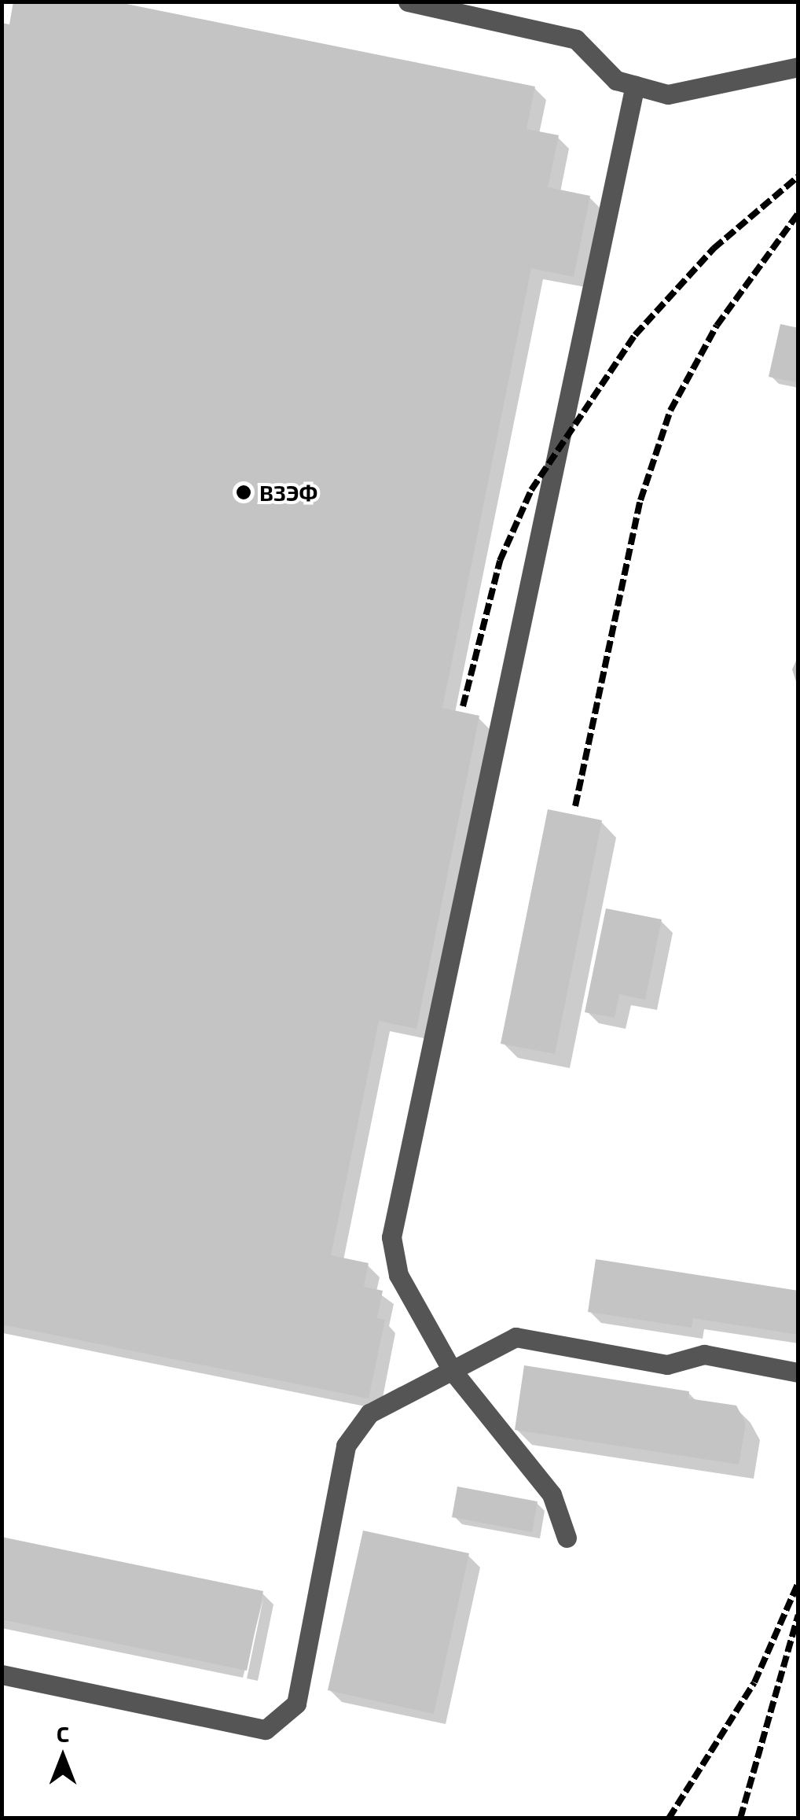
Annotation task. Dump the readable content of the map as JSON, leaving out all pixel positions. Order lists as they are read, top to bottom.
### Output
{
  "places": ["ВЗЭФ"],
  "north": "top"
}
